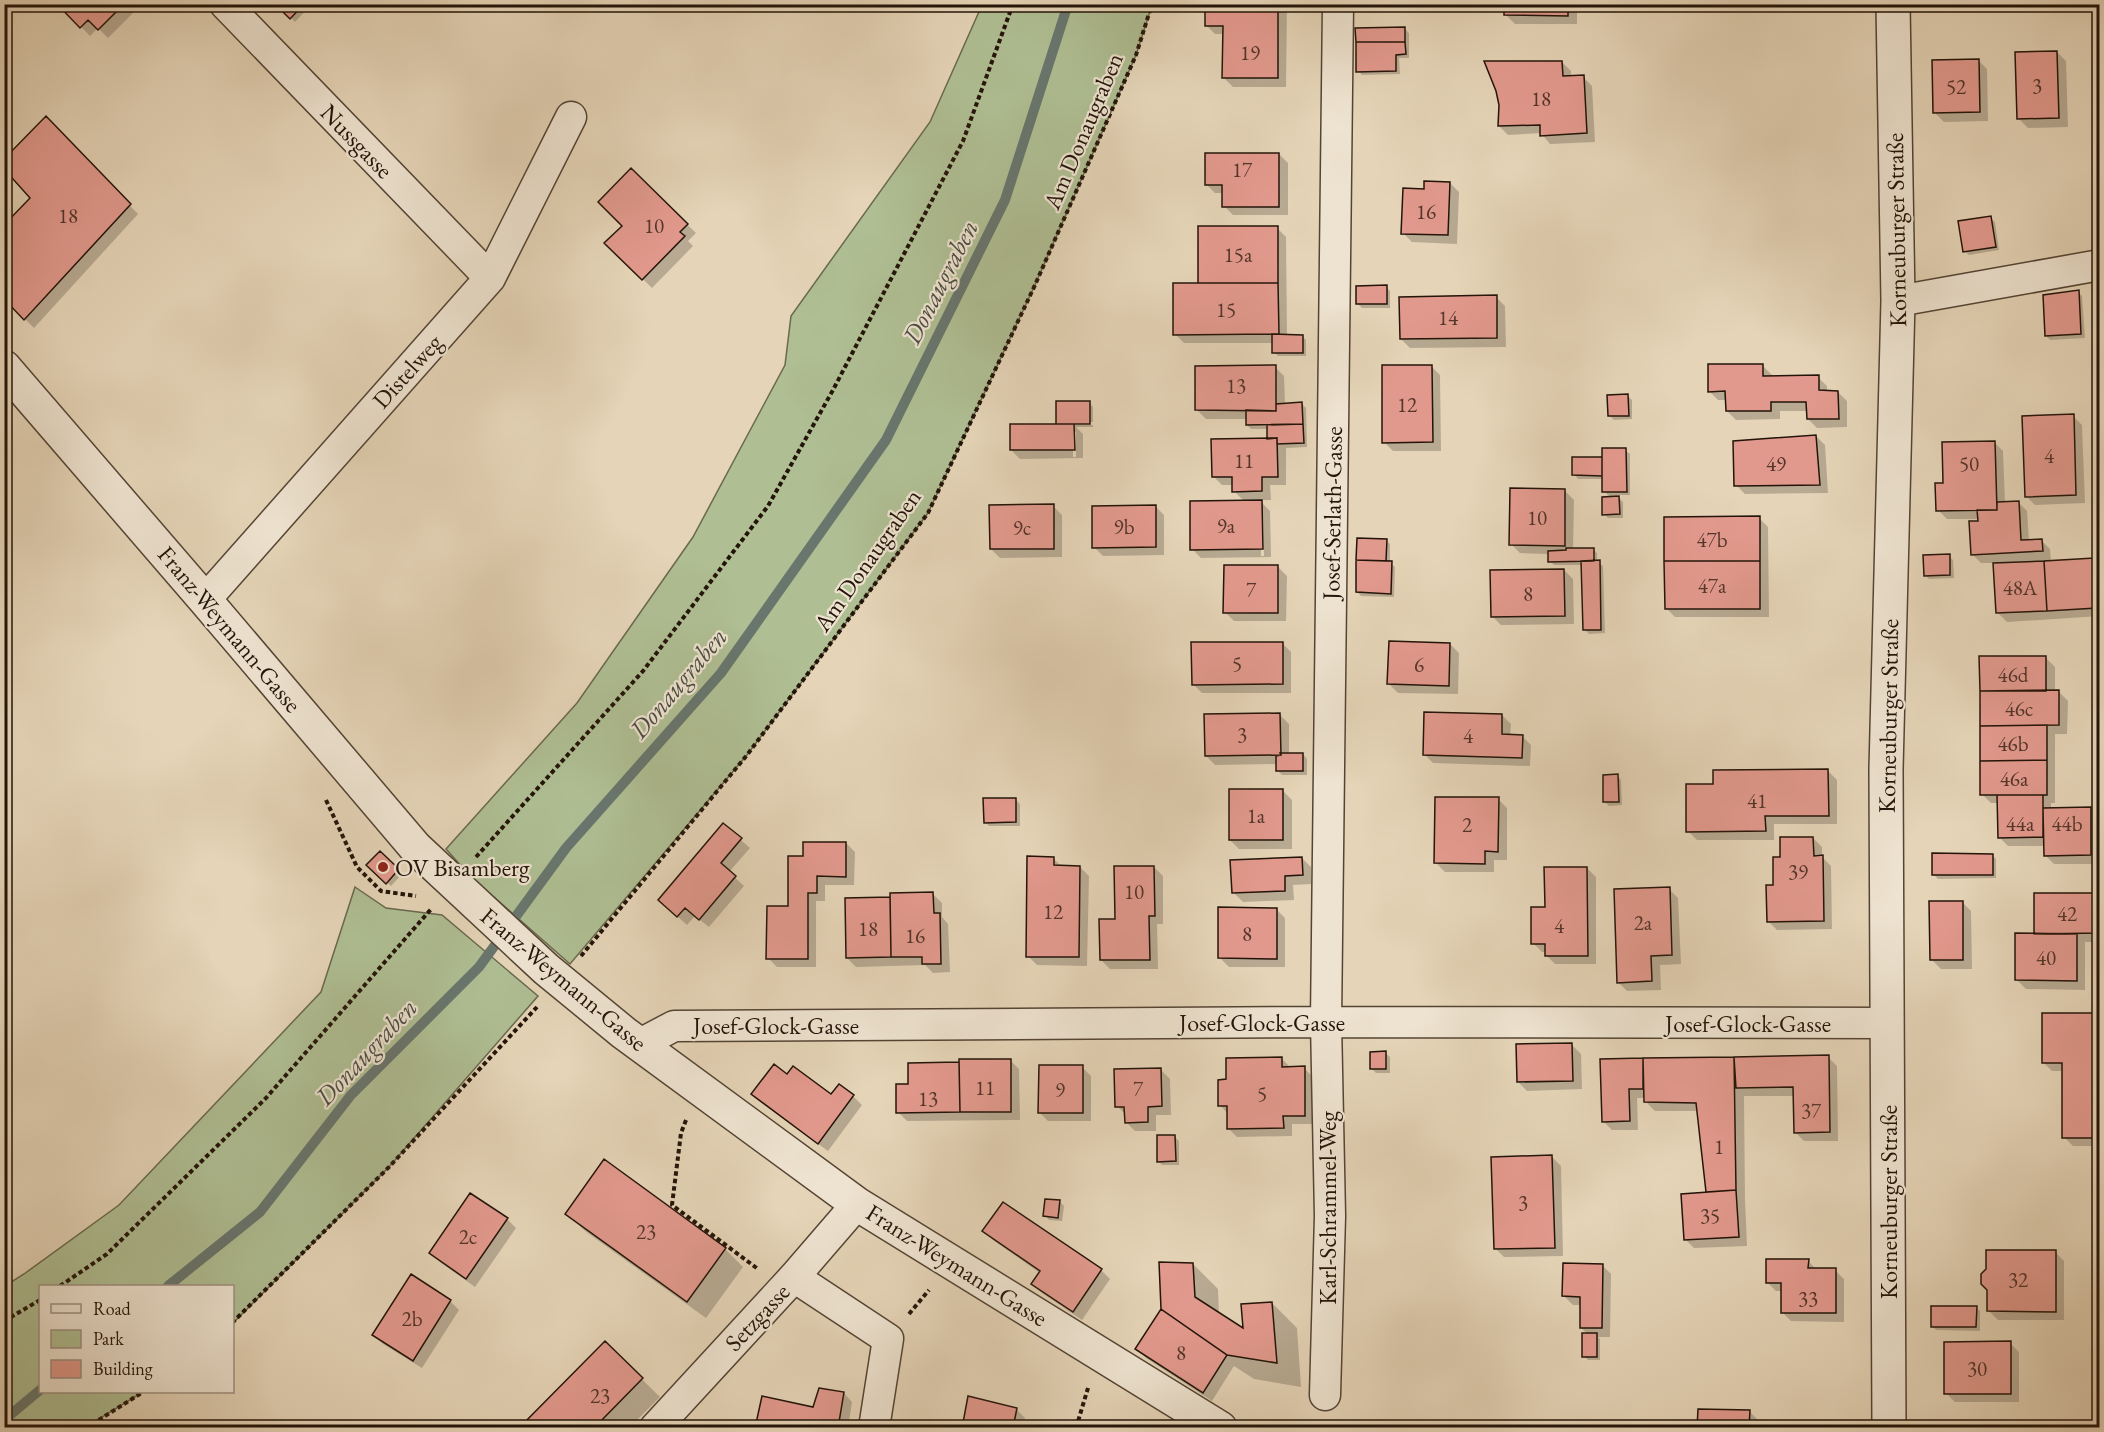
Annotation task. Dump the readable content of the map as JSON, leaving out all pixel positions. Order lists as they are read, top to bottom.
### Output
{
  "streets": {
    "street": [
      "Nussgasse",
      "Korneuburger Straße",
      "Distelweg",
      "Josef-Serlath-Gasse",
      "Franz-Weymann-Gasse",
      "Josef-Glock-Gasse",
      "Karl-Schrammel-Weg",
      "Setzgasse"
    ],
    "path": ["Am Donaugraben"]
  },
  "crossings": [
    ["Am Donaugraben", "Franz-Weymann-Gasse"],
    ["Nussgasse", "Distelweg"],
    ["Korneuburger Straße", "Josef-Glock-Gasse"],
    ["Distelweg", "Franz-Weymann-Gasse"],
    ["Josef-Serlath-Gasse", "Josef-Glock-Gasse"],
    ["Josef-Serlath-Gasse", "Karl-Schrammel-Weg"],
    ["Franz-Weymann-Gasse", "Josef-Glock-Gasse"],
    ["Franz-Weymann-Gasse", "Setzgasse"],
    ["Josef-Glock-Gasse", "Karl-Schrammel-Weg"]
  ],
  "water": ["Donaugraben"],
  "places": ["OV Bisamberg"],
  "house_numbers": [
    "19",
    "3",
    "52",
    "18",
    "17",
    "16",
    "18",
    "10",
    "15a",
    "15",
    "14",
    "13",
    "12",
    "4",
    "11",
    "49",
    "50",
    "10",
    "9a",
    "9b",
    "9c",
    "47b",
    "47a",
    "48A",
    "7",
    "8",
    "5",
    "6",
    "46d",
    "46c",
    "3",
    "4",
    "46b",
    "46a",
    "41",
    "1a",
    "44a",
    "44b",
    "2",
    "39",
    "10",
    "12",
    "42",
    "2a",
    "4",
    "18",
    "8",
    "16",
    "40",
    "11",
    "7",
    "9",
    "5",
    "13",
    "37",
    "1",
    "3",
    "35",
    "23",
    "2c",
    "32",
    "33",
    "2b",
    "8",
    "30",
    "23"
  ],
  "legend": ["Road", "Park", "Building"]
}
